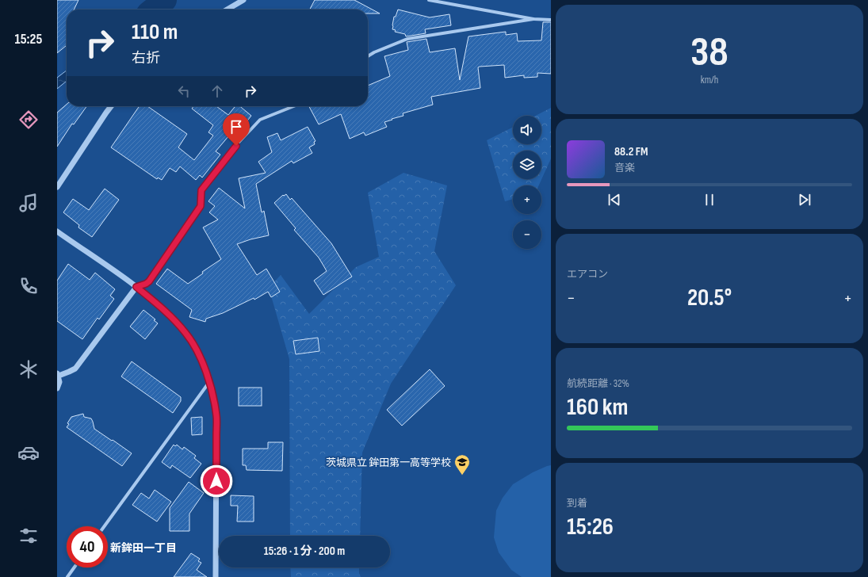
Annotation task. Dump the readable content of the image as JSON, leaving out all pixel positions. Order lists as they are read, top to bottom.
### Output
{
  "districts": ["新鉾田一丁目"],
  "places": {
    "school or university": ["茨城県立 鉾田第一高等学校"]
  },
  "page": {
    "tabs": "15:25",
    "tile": [
      ["38", "km/h"],
      "エアコン",
      ["航続距離 · 32%", "160 km"],
      ["到着", "15:26"]
    ],
    "turn": ["110 m", "右折"],
    "map_buttons": ["+", "−"],
    "song": ["88.2 FM", "音楽"],
    "heat": ["−", "20.5°", "+"],
    "limit": "40",
    "trip": "15:26 · 1 分 · 200 m"
  }
}
